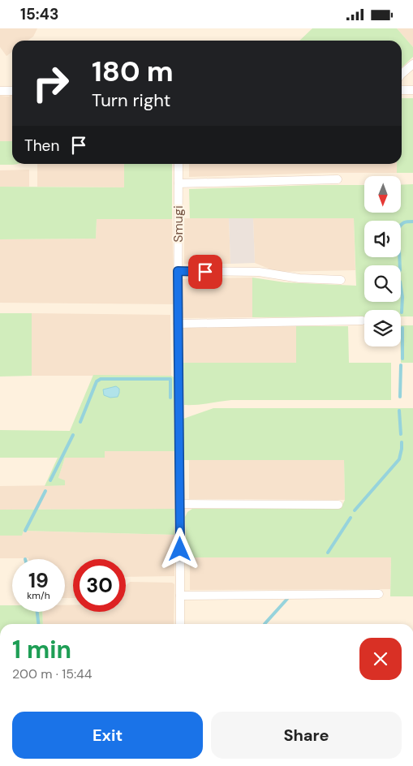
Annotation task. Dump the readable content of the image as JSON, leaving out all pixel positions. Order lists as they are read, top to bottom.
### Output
{
  "streets": {
    "street": ["Smugi"]
  },
  "north": "bottom",
  "page": {
    "status": "15:43",
    "turn": ["180 m", "Turn right"],
    "then": "Then",
    "speed": "19 km/h",
    "limit": "30",
    "heading": ["1 min", "200 m · 15:44"],
    "buttons": ["Exit", "Share"]
  }
}
